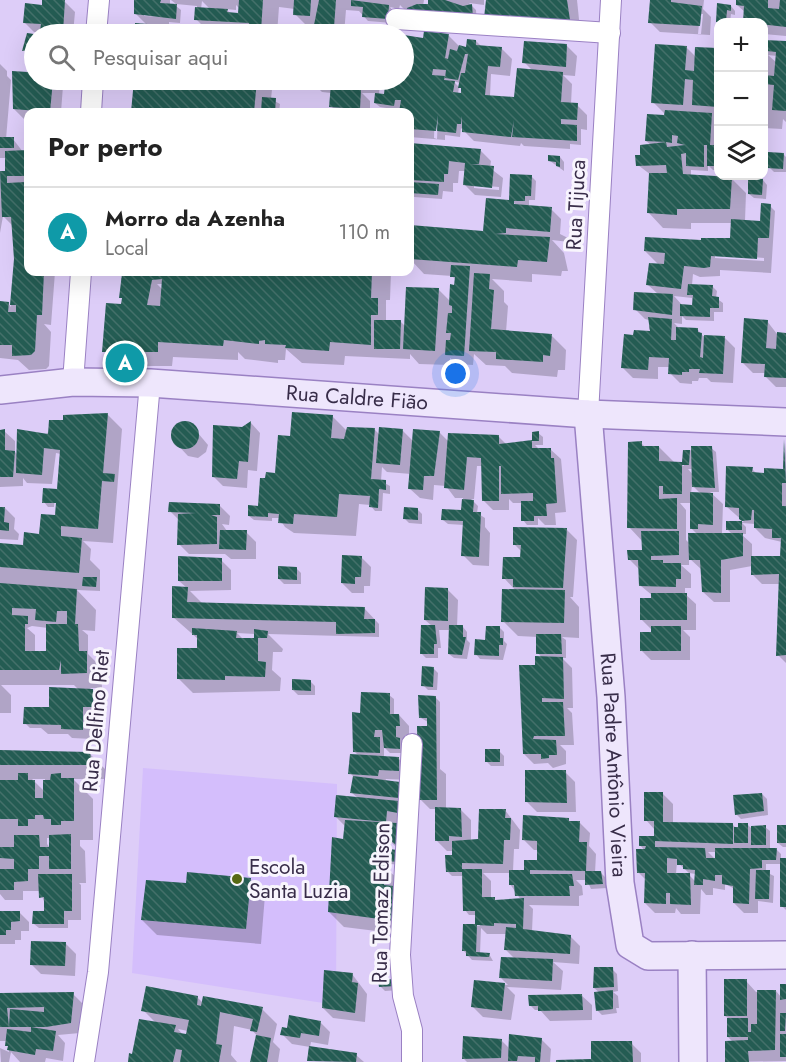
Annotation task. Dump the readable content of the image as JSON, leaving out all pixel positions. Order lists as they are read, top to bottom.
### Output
{
  "streets": {
    "street": [
      "Rua Tijuca",
      "Rua Caldre Fião",
      "Rua Delfino Riet",
      "Rua Padre Antônio Vieira",
      "Rua Tomaz Edison"
    ]
  },
  "crossings": [
    ["Rua Tijuca", "Rua Caldre Fião"],
    ["Rua Tijuca", "Rua Padre Antônio Vieira"],
    ["Rua Caldre Fião", "Rua Delfino Riet"],
    ["Rua Caldre Fião", "Rua Padre Antônio Vieira"]
  ],
  "places": ["Escola Santa Luzia"],
  "page": {
    "map_buttons": ["+", "−"],
    "search": "Pesquisar aqui",
    "heading": "Por perto",
    "list": [
      {
        "mark": "A",
        "name": "Morro da Azenha",
        "note": "Local",
        "value": "110 m"
      }
    ],
    "pins": "A"
  }
}
